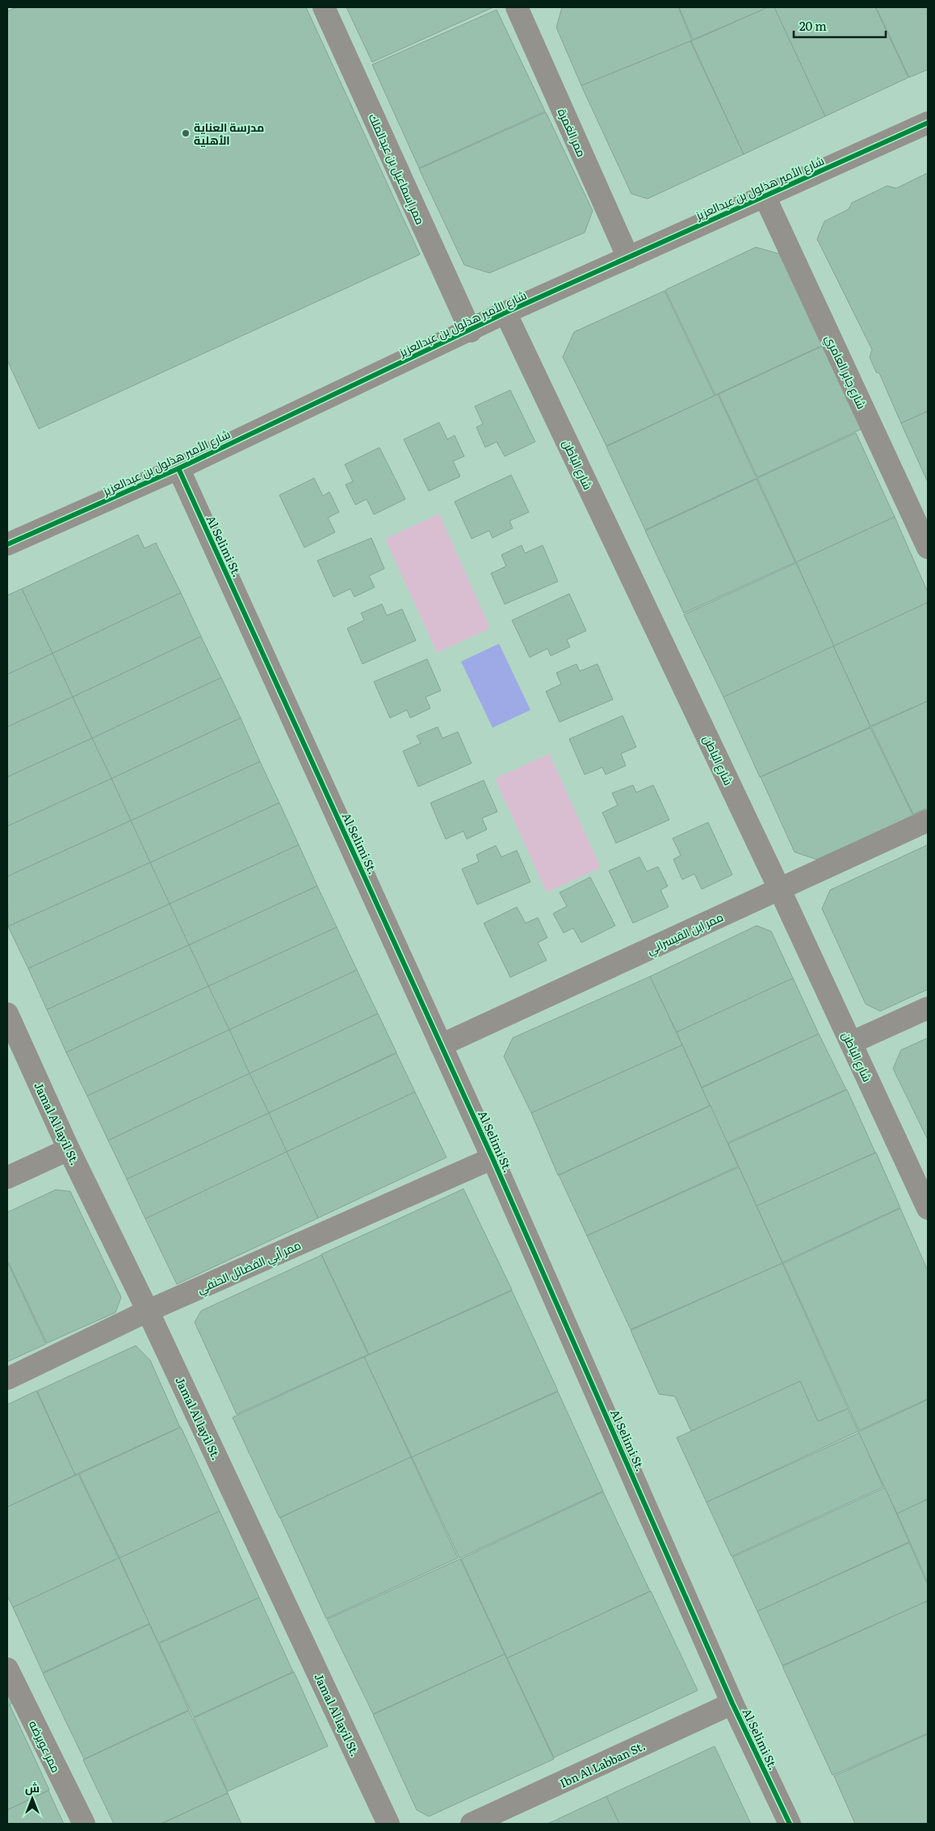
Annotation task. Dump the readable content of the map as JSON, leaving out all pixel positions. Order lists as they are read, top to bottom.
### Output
{
  "streets": {
    "street": [
      "ممر الغمرة",
      "ممر إسماعيل بن عبدالملك",
      "شارع الأمير هذلول بن عبدالعزيز",
      "شارع جابر العامري",
      "شارع الباطن",
      "Al Selimi St.",
      "ممر ابن القيسراني",
      "Jamal Al layil St.",
      "ممر أبي الفضائل الحنفي",
      "ممر عويرضه",
      "Ibn Al Labban St."
    ]
  },
  "crossings": [
    ["ممر الغمرة", "شارع الأمير هذلول بن عبدالعزيز"],
    ["ممر إسماعيل بن عبدالملك", "شارع الأمير هذلول بن عبدالعزيز"],
    ["شارع الأمير هذلول بن عبدالعزيز", "شارع جابر العامري"],
    ["شارع الأمير هذلول بن عبدالعزيز", "شارع الباطن"],
    ["شارع الأمير هذلول بن عبدالعزيز", "Al Selimi St."],
    ["شارع الباطن", "ممر ابن القيسراني"],
    ["Al Selimi St.", "ممر ابن القيسراني"],
    ["Al Selimi St.", "ممر أبي الفضائل الحنفي"],
    ["Al Selimi St.", "Ibn Al Labban St."],
    ["Jamal Al layil St.", "ممر أبي الفضائل الحنفي"]
  ],
  "places": ["مدرسة العناية الأهلية"],
  "scale_bar": "20 m",
  "north": "top"
}
